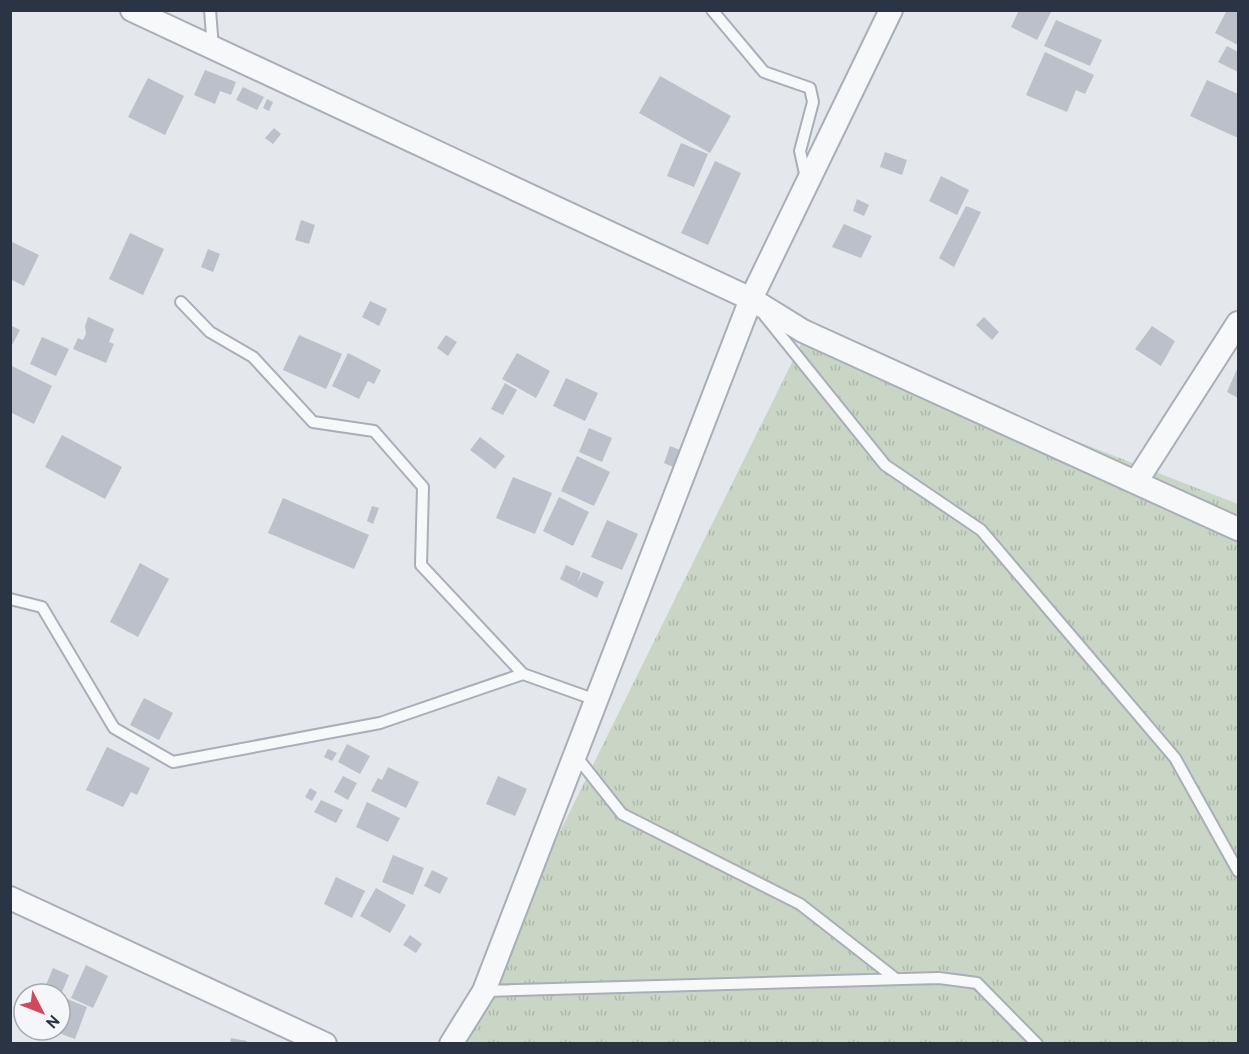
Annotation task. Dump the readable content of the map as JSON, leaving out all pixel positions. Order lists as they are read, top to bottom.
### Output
{
  "north": "bottom right"
}
